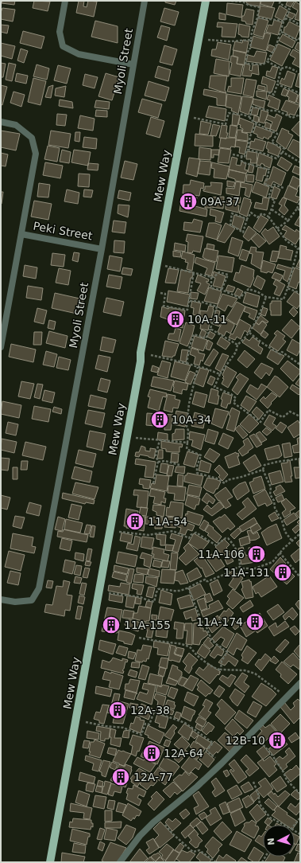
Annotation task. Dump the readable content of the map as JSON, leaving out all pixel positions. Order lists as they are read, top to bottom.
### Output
{
  "streets": {
    "main road": ["Mew Way"],
    "street": ["Myoli Street", "Peki Street"]
  },
  "crossings": [
    ["Myoli Street", "Peki Street"]
  ],
  "places": {
    "building": [
      "09A-37",
      "10A-11",
      "10A-34",
      "11A-54",
      "11A-106",
      "11A-131",
      "11A-174",
      "11A-155",
      "12A-38",
      "12B-10",
      "12A-64",
      "12A-77"
    ]
  },
  "north": "left"
}
